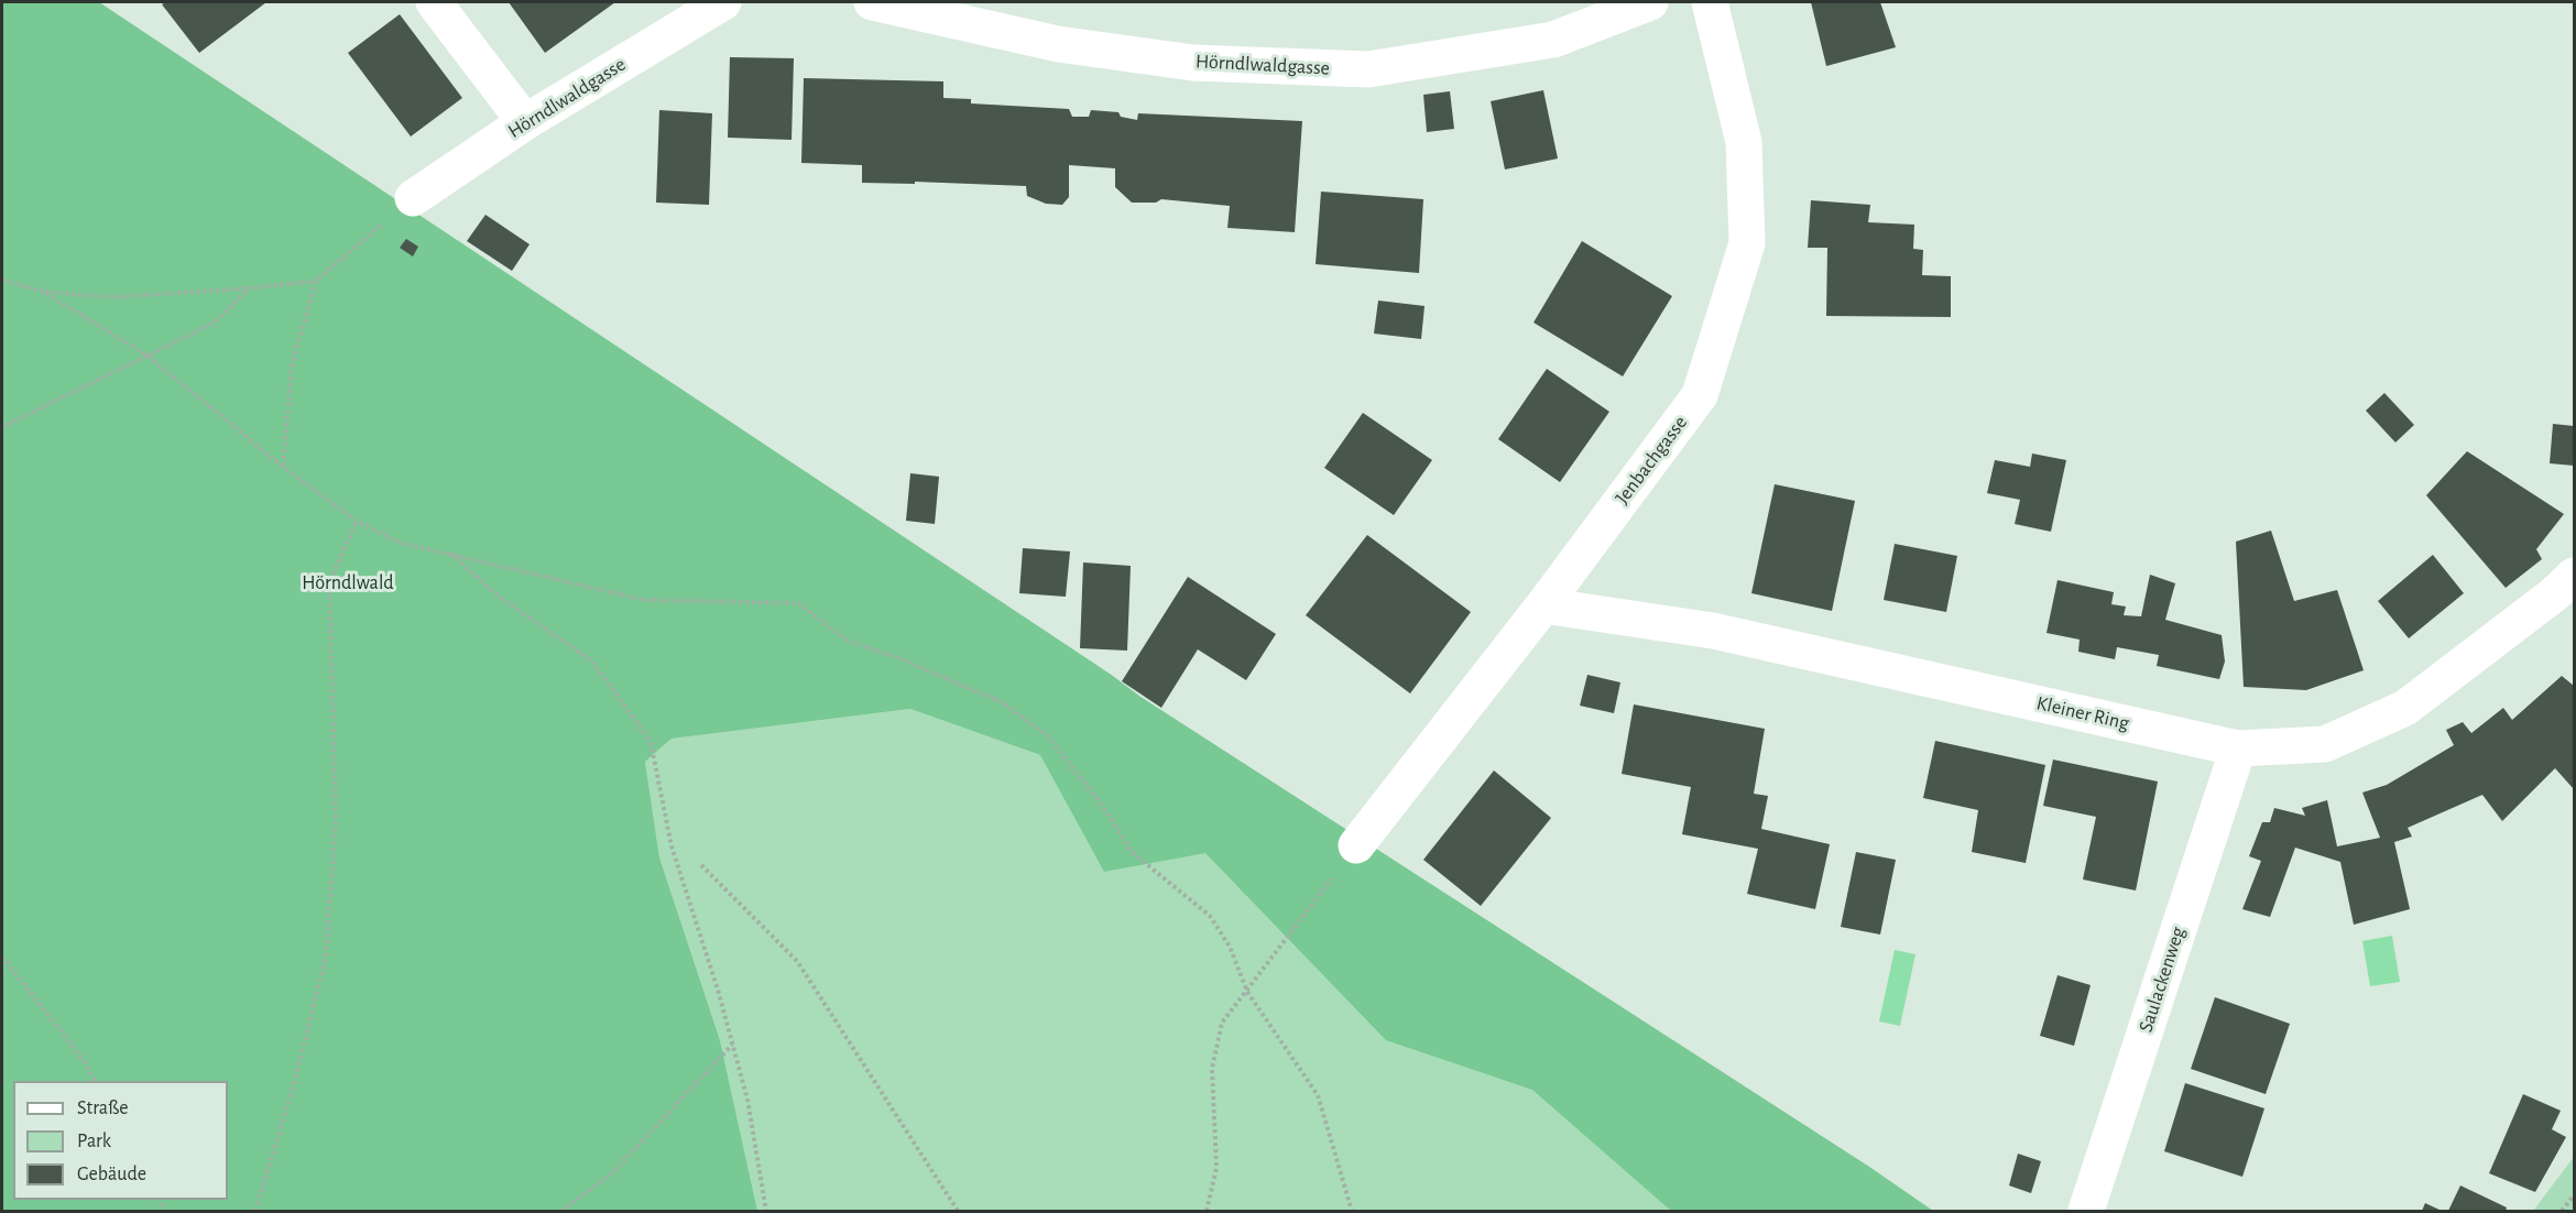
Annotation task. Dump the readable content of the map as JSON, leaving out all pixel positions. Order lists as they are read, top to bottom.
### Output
{
  "streets": {
    "street": [
      "Hörndlwaldgasse",
      "Jenbachgasse",
      "Kleiner Ring",
      "Saulackenweg"
    ]
  },
  "crossings": [
    ["Jenbachgasse", "Kleiner Ring"],
    ["Kleiner Ring", "Saulackenweg"]
  ],
  "parks": ["Hörndlwald"],
  "legend": ["Straße", "Park", "Gebäude"]
}
